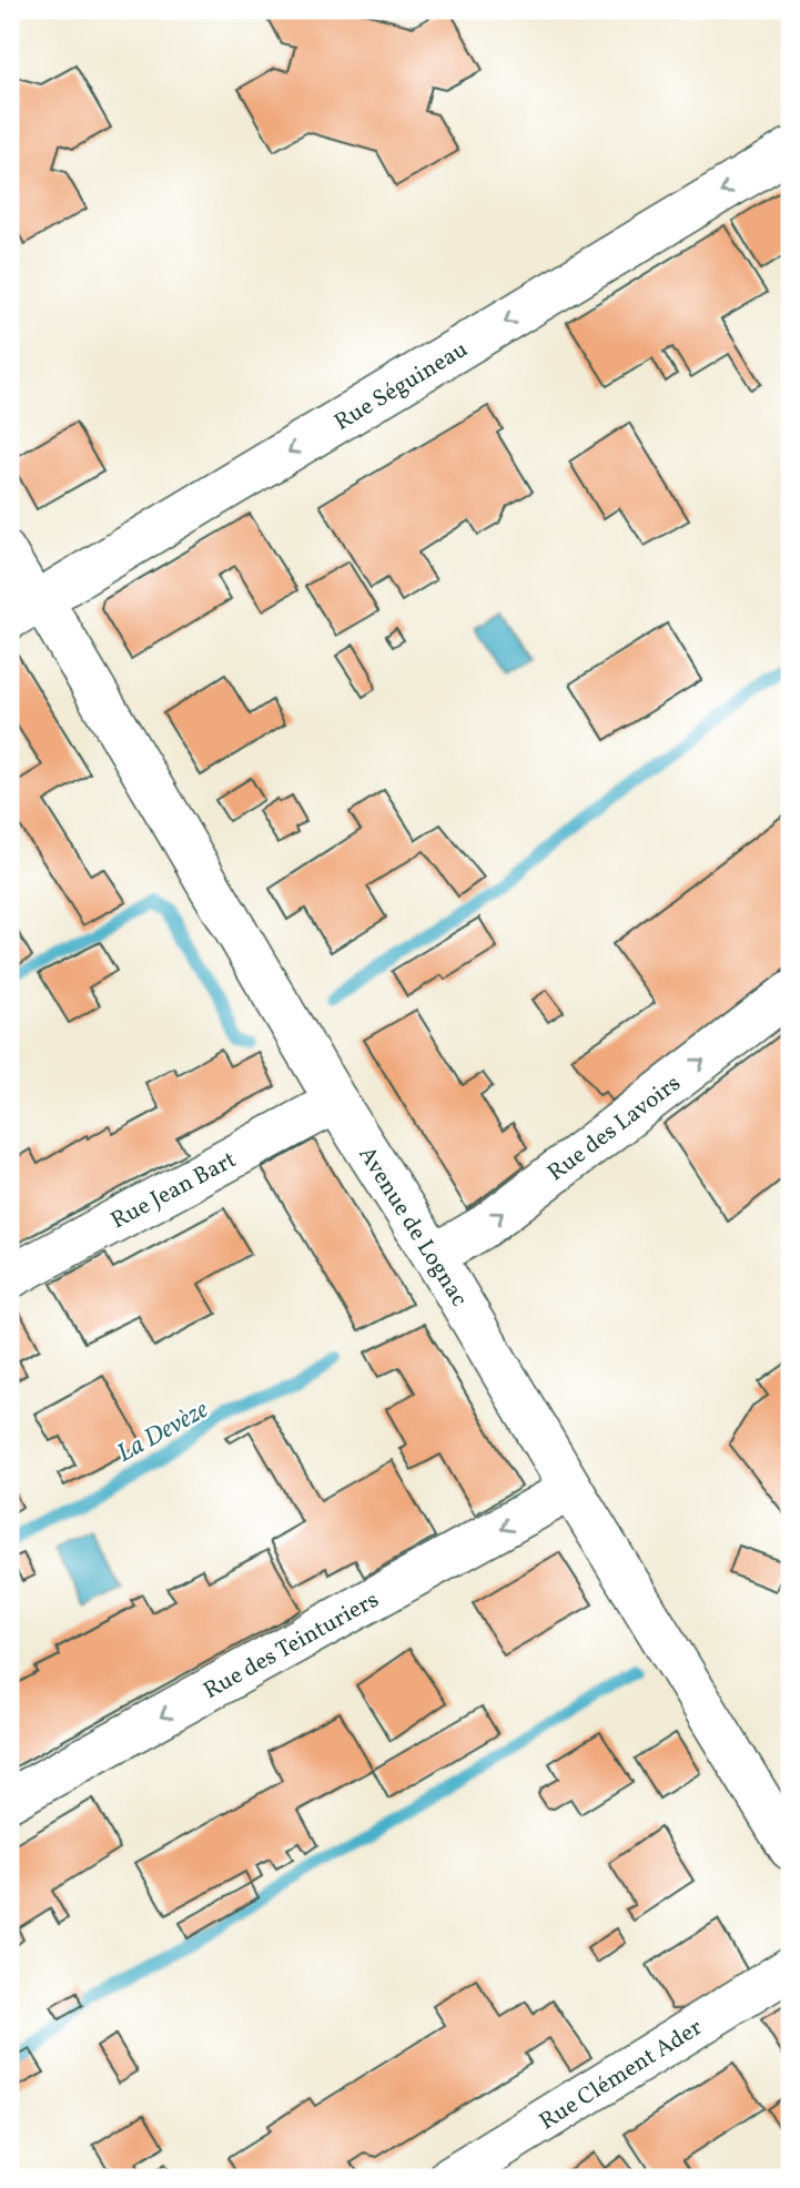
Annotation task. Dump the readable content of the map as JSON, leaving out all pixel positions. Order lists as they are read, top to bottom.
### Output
{
  "streets": {
    "street": [
      "Rue Séguineau",
      "Rue des Lavoirs",
      "Rue Jean Bart",
      "Avenue de Lognac",
      "Rue des Teinturiers",
      "Rue Clément Ader"
    ]
  },
  "crossings": [
    ["Rue Séguineau", "Avenue de Lognac"],
    ["Rue des Lavoirs", "Avenue de Lognac"],
    ["Rue Jean Bart", "Avenue de Lognac"],
    ["Avenue de Lognac", "Rue des Teinturiers"]
  ],
  "one_way": ["Rue Séguineau", "Rue des Lavoirs", "Rue des Teinturiers"],
  "water": ["La Devèze"]
}
